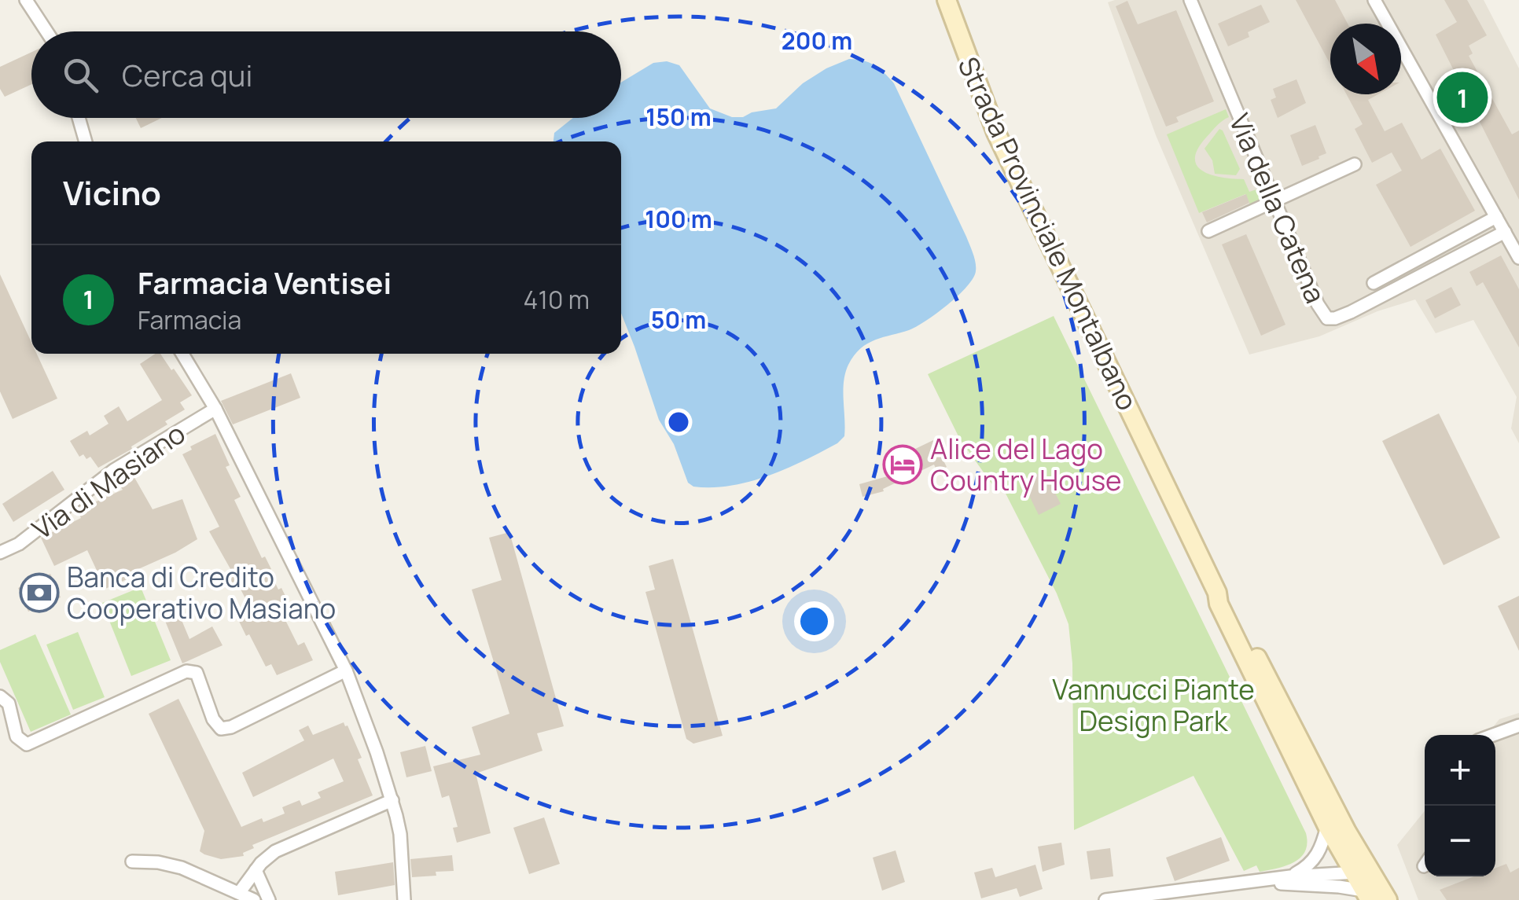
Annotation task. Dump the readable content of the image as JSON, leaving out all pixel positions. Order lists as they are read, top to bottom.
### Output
{
  "streets": {
    "main road": ["Strada Provinciale Montalbano"],
    "street": ["Via della Catena", "Via di Masiano"]
  },
  "parks": ["Vannucci Piante Design Park"],
  "places": {
    "hotel": ["Alice del Lago Country House"],
    "bank": ["Banca di Credito Cooperativo Masiano"]
  },
  "north": "bottom right",
  "page": {
    "search": "Cerca qui",
    "pins": "1",
    "heading": "Vicino",
    "list": [
      {
        "mark": "1",
        "name": "Farmacia Ventisei",
        "note": "Farmacia",
        "value": "410 m"
      }
    ],
    "map_buttons": ["+", "−"]
  },
  "rings": [
    "200 m",
    "150 m",
    "100 m",
    "50 m"
  ]
}
